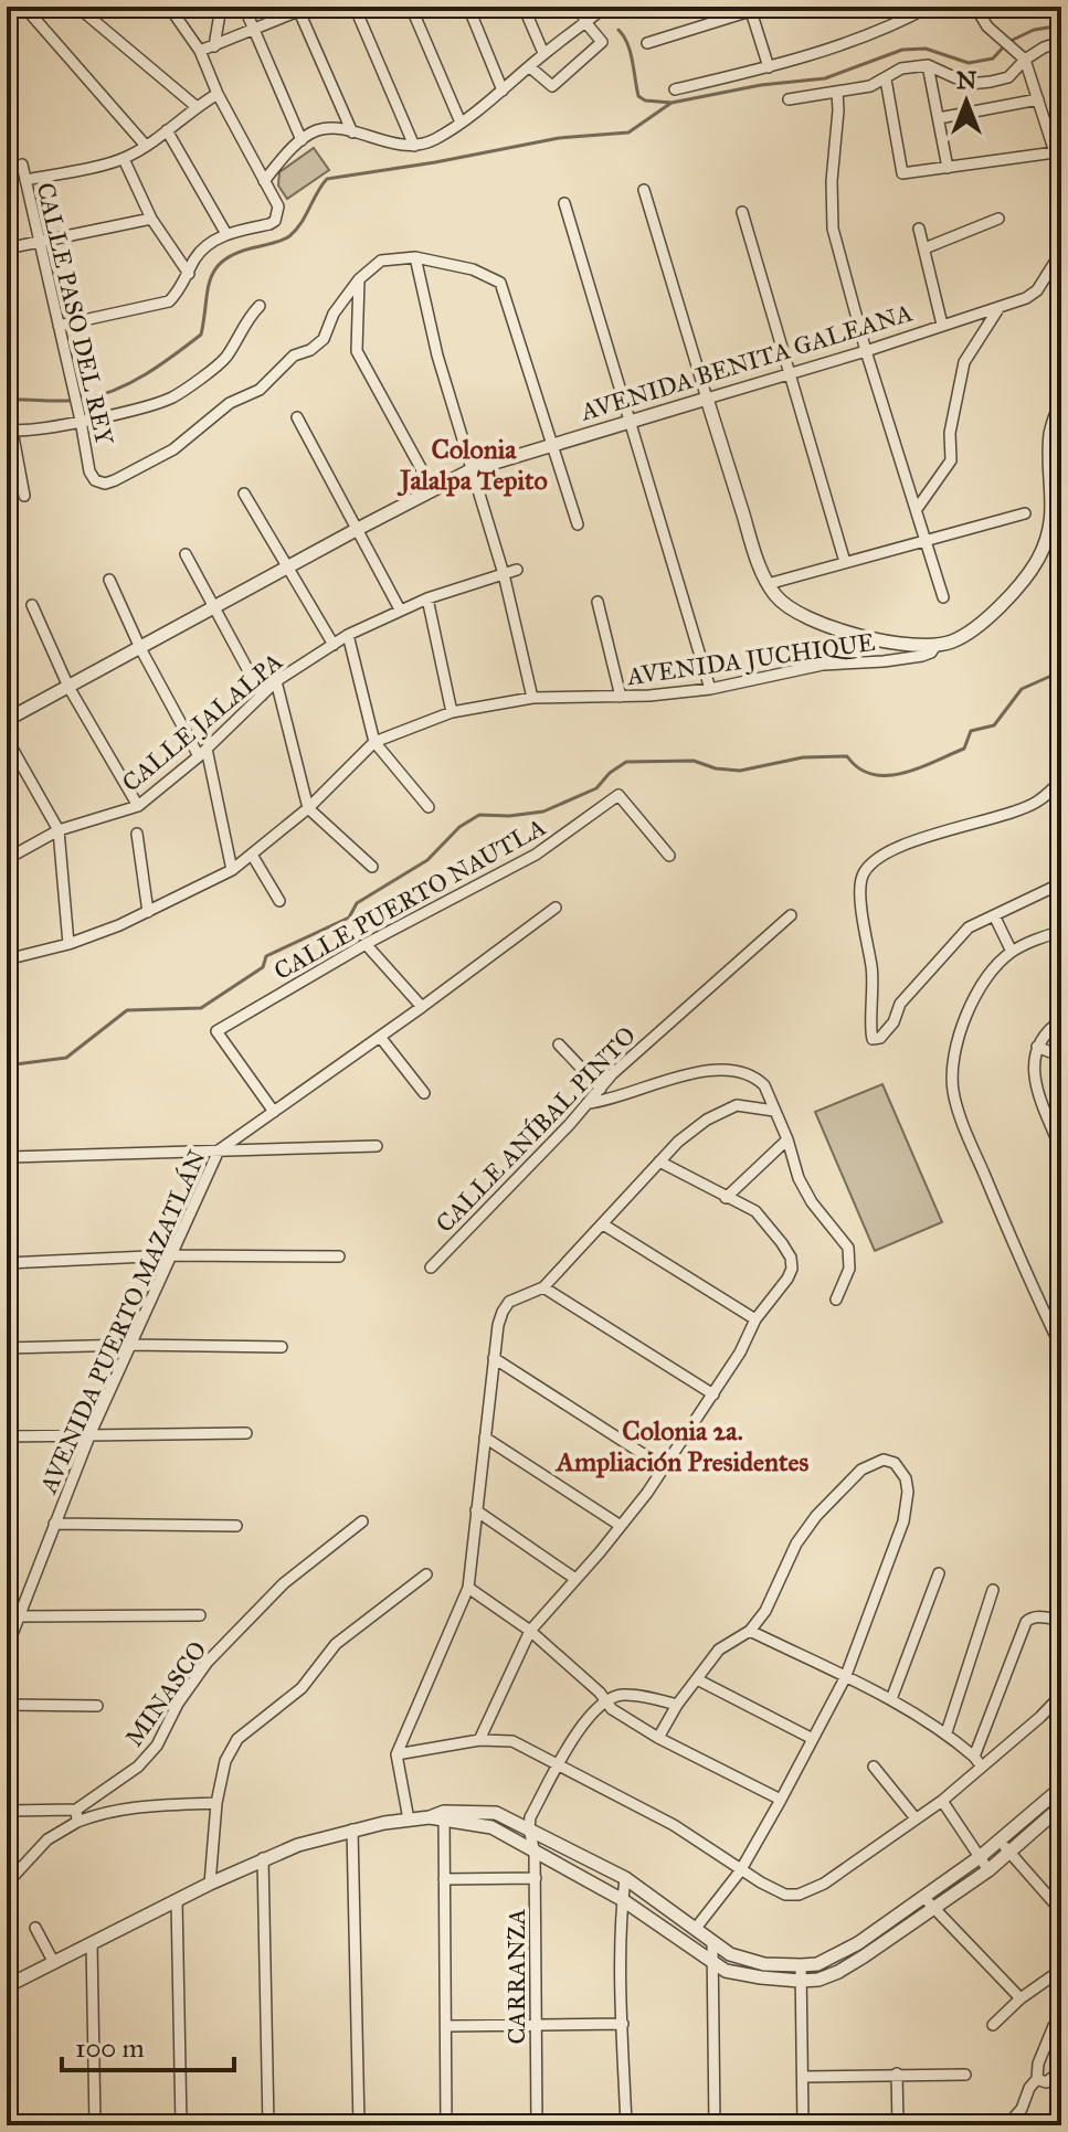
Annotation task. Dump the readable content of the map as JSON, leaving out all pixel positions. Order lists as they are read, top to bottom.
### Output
{
  "streets": {
    "street": [
      "CALLE PASO DEL REY",
      "AVENIDA BENITA GALEANA",
      "AVENIDA JUCHIQUE",
      "CALLE JALALPA",
      "CALLE PUERTO NAUTLA",
      "CALLE ANÍBAL PINTO",
      "AVENIDA PUERTO MAZATLÁN",
      "MINASCO",
      "CARRANZA"
    ]
  },
  "crossings": [
    ["CALLE PUERTO NAUTLA", "AVENIDA PUERTO MAZATLÁN"]
  ],
  "districts": ["Colonia Jalalpa Tepito", "Colonia 2a. Ampliación Presidentes"],
  "scale_bar": "100 m",
  "north": "top"
}
